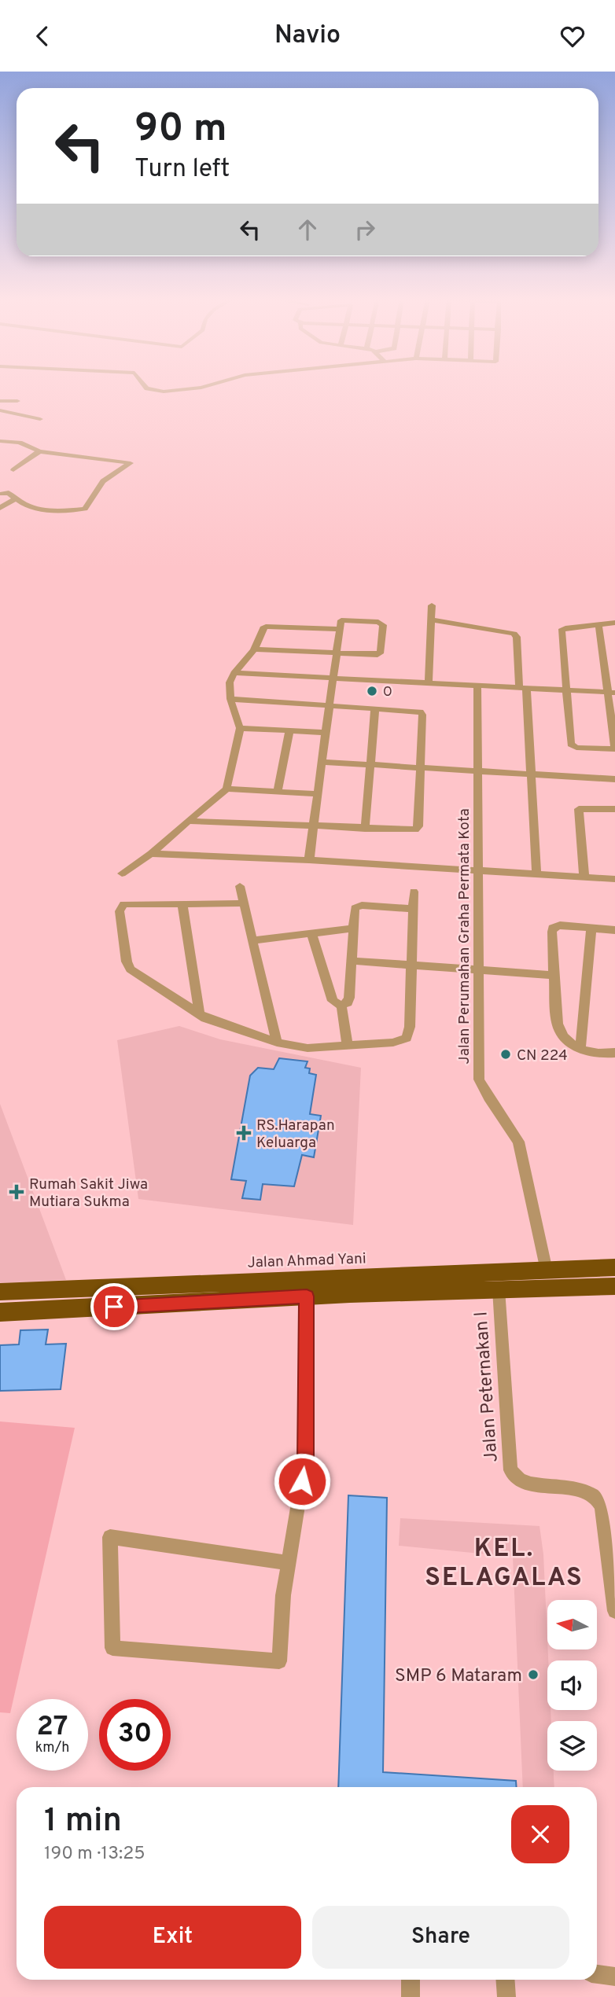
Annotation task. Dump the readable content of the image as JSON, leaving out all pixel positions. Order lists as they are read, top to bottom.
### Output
{
  "streets": {
    "highway": ["Jalan Ahmad Yani"],
    "street": ["Jalan Perumahan Graha Permata Kota", "Jalan Peternakan I"]
  },
  "crossings": [
    ["Jalan Perumahan Graha Permata Kota", "Jalan Ahmad Yani"]
  ],
  "districts": ["KEL. SELAGALAS"],
  "places": {
    "other": ["O", "CN 224", "SMP 6 Mataram"],
    "health": ["RS.Harapan Keluarga", "Rumah Sakit Jiwa Mutiara Sukma"]
  },
  "north": "left",
  "page": {
    "header": "Navio",
    "turn": ["90 m", "Turn left"],
    "speed": "27 km/h",
    "limit": "30",
    "heading": ["1 min", "190 m · 13:25"],
    "buttons": ["Exit", "Share"]
  }
}
